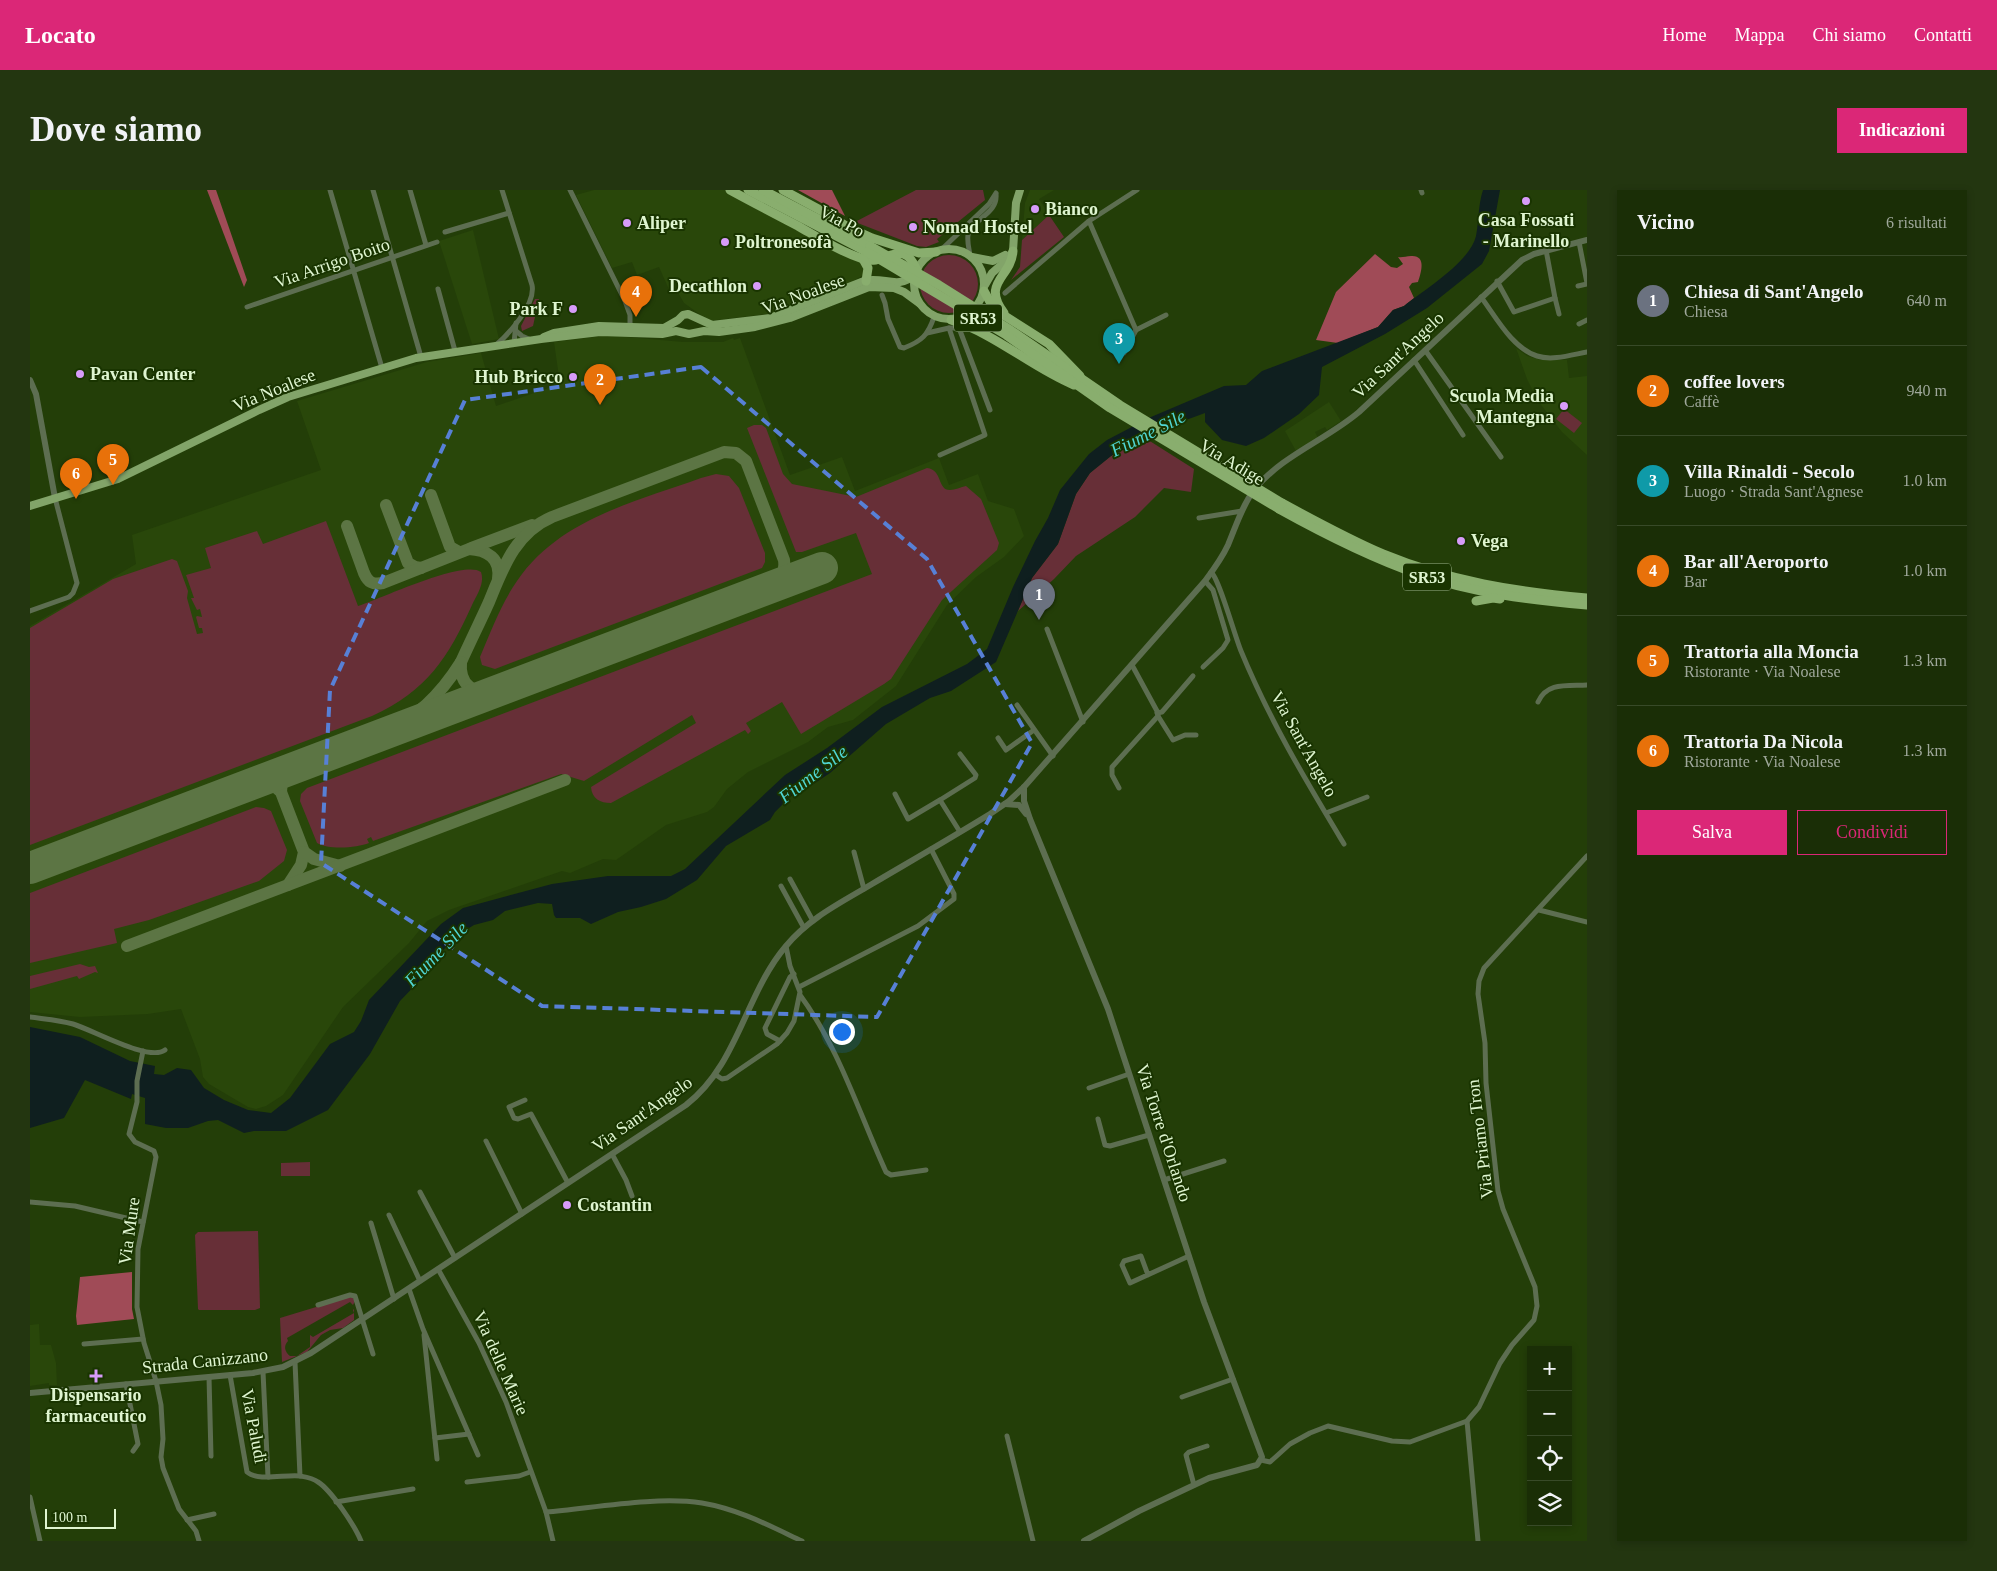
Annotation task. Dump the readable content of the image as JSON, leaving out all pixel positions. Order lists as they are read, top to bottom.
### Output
{
  "streets": {
    "highway": ["Via Po", "SR53", "Via Adige"],
    "main road": ["Via Noalese"],
    "street": [
      "Via Arrigo Boito",
      "Via Sant'Angelo",
      "Via Torre d'Orlando",
      "Via Priamo Tron",
      "Via Mure",
      "Strada Canizzano",
      "Via delle Marie",
      "Via Paludi"
    ]
  },
  "crossings": [
    ["Via Po", "Via Adige"],
    ["Via Sant'Angelo", "Via Torre d'Orlando"],
    ["Via Sant'Angelo", "Strada Canizzano"],
    ["Via Sant'Angelo", "Via delle Marie"],
    ["Via Mure", "Strada Canizzano"],
    ["Strada Canizzano", "Via delle Marie"],
    ["Strada Canizzano", "Via Paludi"]
  ],
  "water": ["Fiume Sile"],
  "places": {
    "other": [
      "Casa Fossati - Marinello",
      "Bianco",
      "Aliper",
      "Nomad Hostel",
      "Poltronesofà",
      "Decathlon",
      "Park F",
      "Pavan Center",
      "Hub Bricco",
      "Scuola Media Mantegna",
      "Vega",
      "Costantin"
    ],
    "health": ["Dispensario farmaceutico"]
  },
  "scale_bar": "100 m",
  "page": {
    "header": "Locato",
    "nav": [
      "Home",
      "Mappa",
      "Chi siamo",
      "Contatti"
    ],
    "buttons": [
      "Indicazioni",
      ["Salva", "Condividi"]
    ],
    "title": "Dove siamo",
    "heading": ["Vicino", "6 risultati"],
    "list": [
      {
        "mark": "1",
        "name": "Chiesa di Sant'Angelo",
        "note": "Chiesa",
        "value": "640 m"
      },
      {
        "mark": "2",
        "name": "coffee lovers",
        "note": "Caffè",
        "value": "940 m"
      },
      {
        "mark": "3",
        "name": "Villa Rinaldi - Secolo",
        "note": "Luogo · Strada Sant'Agnese",
        "value": "1.0 km"
      },
      {
        "mark": "4",
        "name": "Bar all'Aeroporto",
        "note": "Bar",
        "value": "1.0 km"
      },
      {
        "mark": "5",
        "name": "Trattoria alla Moncia",
        "note": "Ristorante · Via Noalese",
        "value": "1.3 km"
      },
      {
        "mark": "6",
        "name": "Trattoria Da Nicola",
        "note": "Ristorante · Via Noalese",
        "value": "1.3 km"
      }
    ],
    "pins": [
      "4",
      "3",
      "2",
      "5",
      "6",
      "1"
    ],
    "map_buttons": ["+", "−"],
    "scale": "100 m"
  }
}
